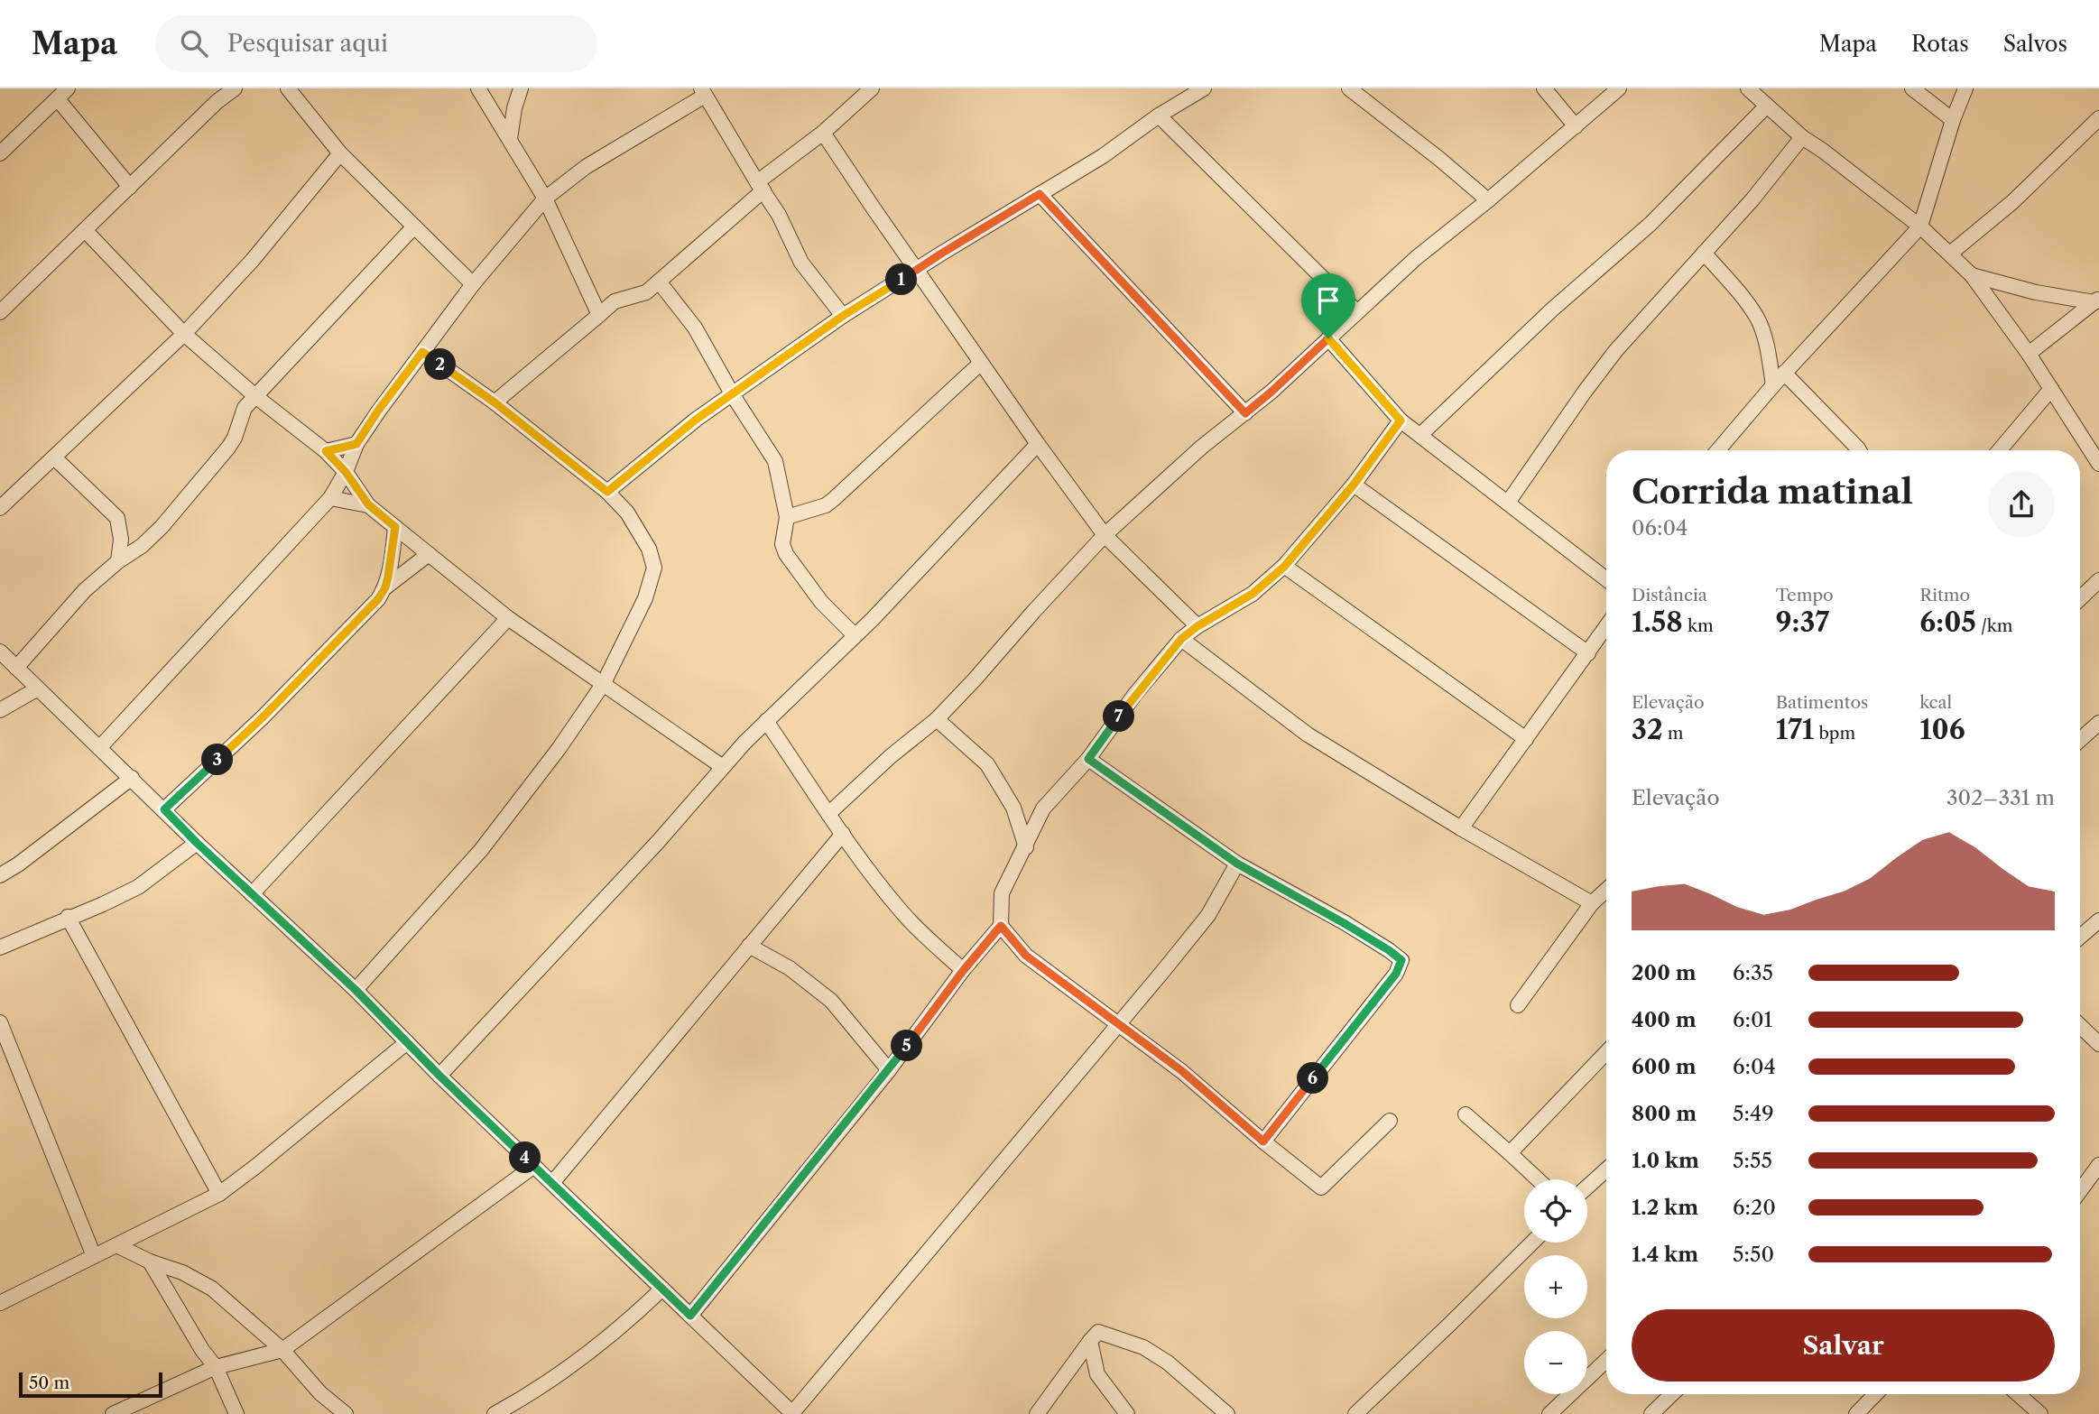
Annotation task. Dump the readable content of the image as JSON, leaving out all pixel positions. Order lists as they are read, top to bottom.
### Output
{
  "scale_bar": "50 m",
  "page": {
    "header": "Mapa",
    "search": "Pesquisar aqui",
    "nav": ["Mapa", "Rotas", "Salvos"],
    "pins": [
      "1",
      "2",
      "7",
      "3",
      "5",
      "6",
      "4"
    ],
    "heading": ["Corrida matinal", "06:04"],
    "stats": [
      ["Distância", "1.58 km"],
      ["Tempo", "9:37"],
      ["Ritmo", "6:05 /km"],
      ["Elevação", "32 m"],
      ["Batimentos", "171 bpm"],
      ["kcal", "106"]
    ],
    "chart": ["Elevação", "302–331 m"],
    "list": [
      {
        "name": "200 m",
        "note": "6:35"
      },
      {
        "name": "400 m",
        "note": "6:01"
      },
      {
        "name": "600 m",
        "note": "6:04"
      },
      {
        "name": "800 m",
        "note": "5:49"
      },
      {
        "name": "1.0 km",
        "note": "5:55"
      },
      {
        "name": "1.2 km",
        "note": "6:20"
      },
      {
        "name": "1.4 km",
        "note": "5:50"
      }
    ],
    "map_buttons": ["+", "−"],
    "buttons": "Salvar",
    "scale": "50 m"
  }
}
